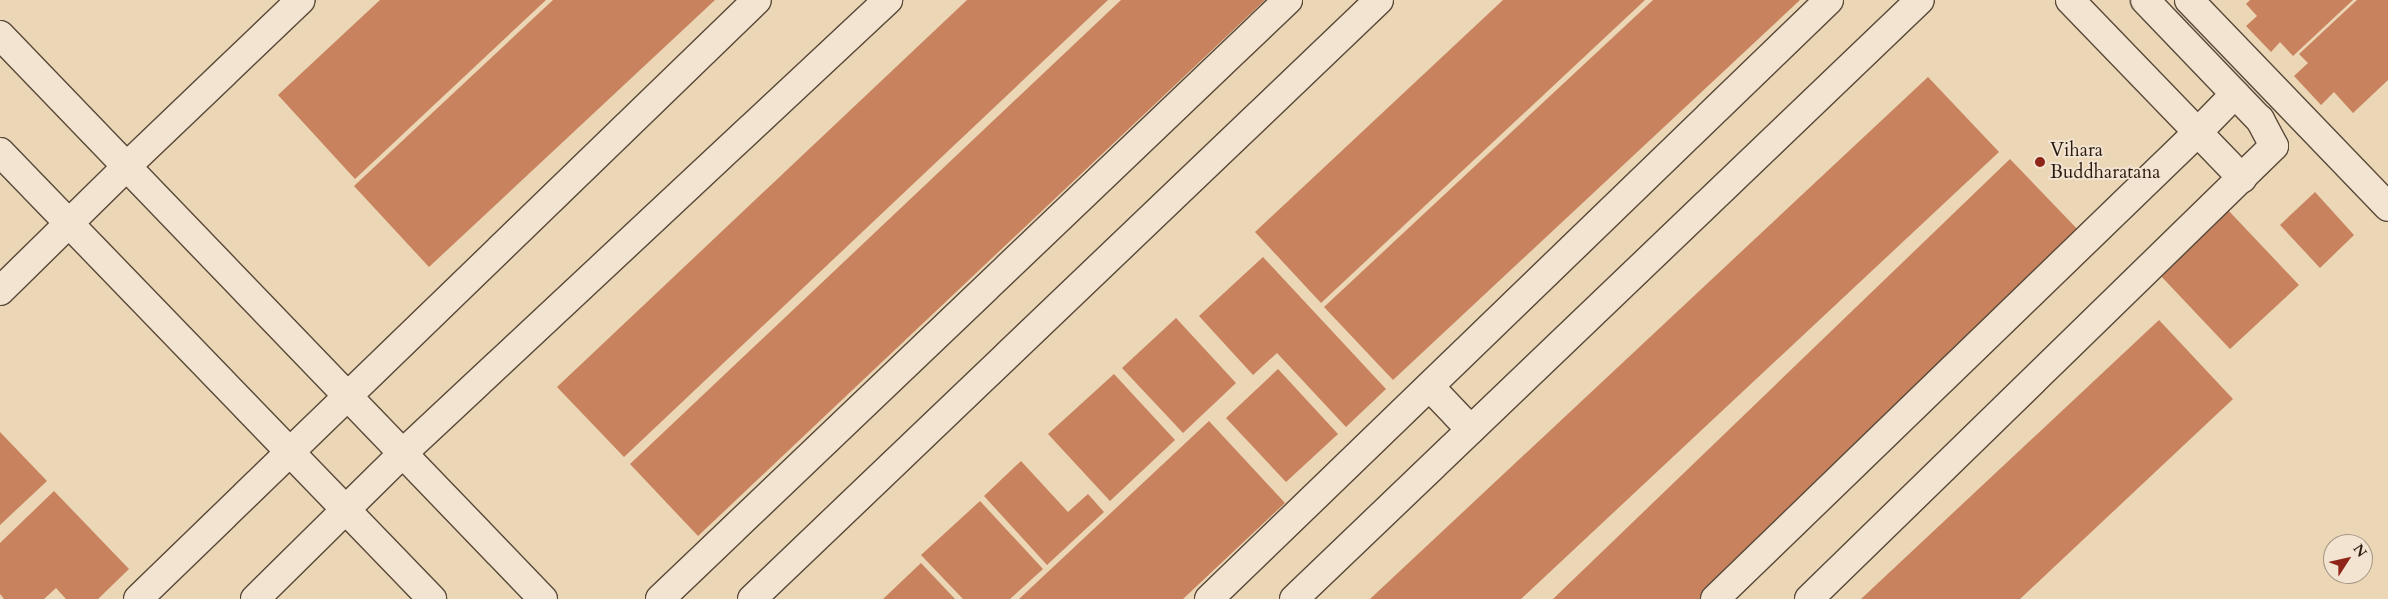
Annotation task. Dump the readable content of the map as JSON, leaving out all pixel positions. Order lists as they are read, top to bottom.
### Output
{
  "places": ["Vihara Buddharatana"],
  "north": "top right"
}
